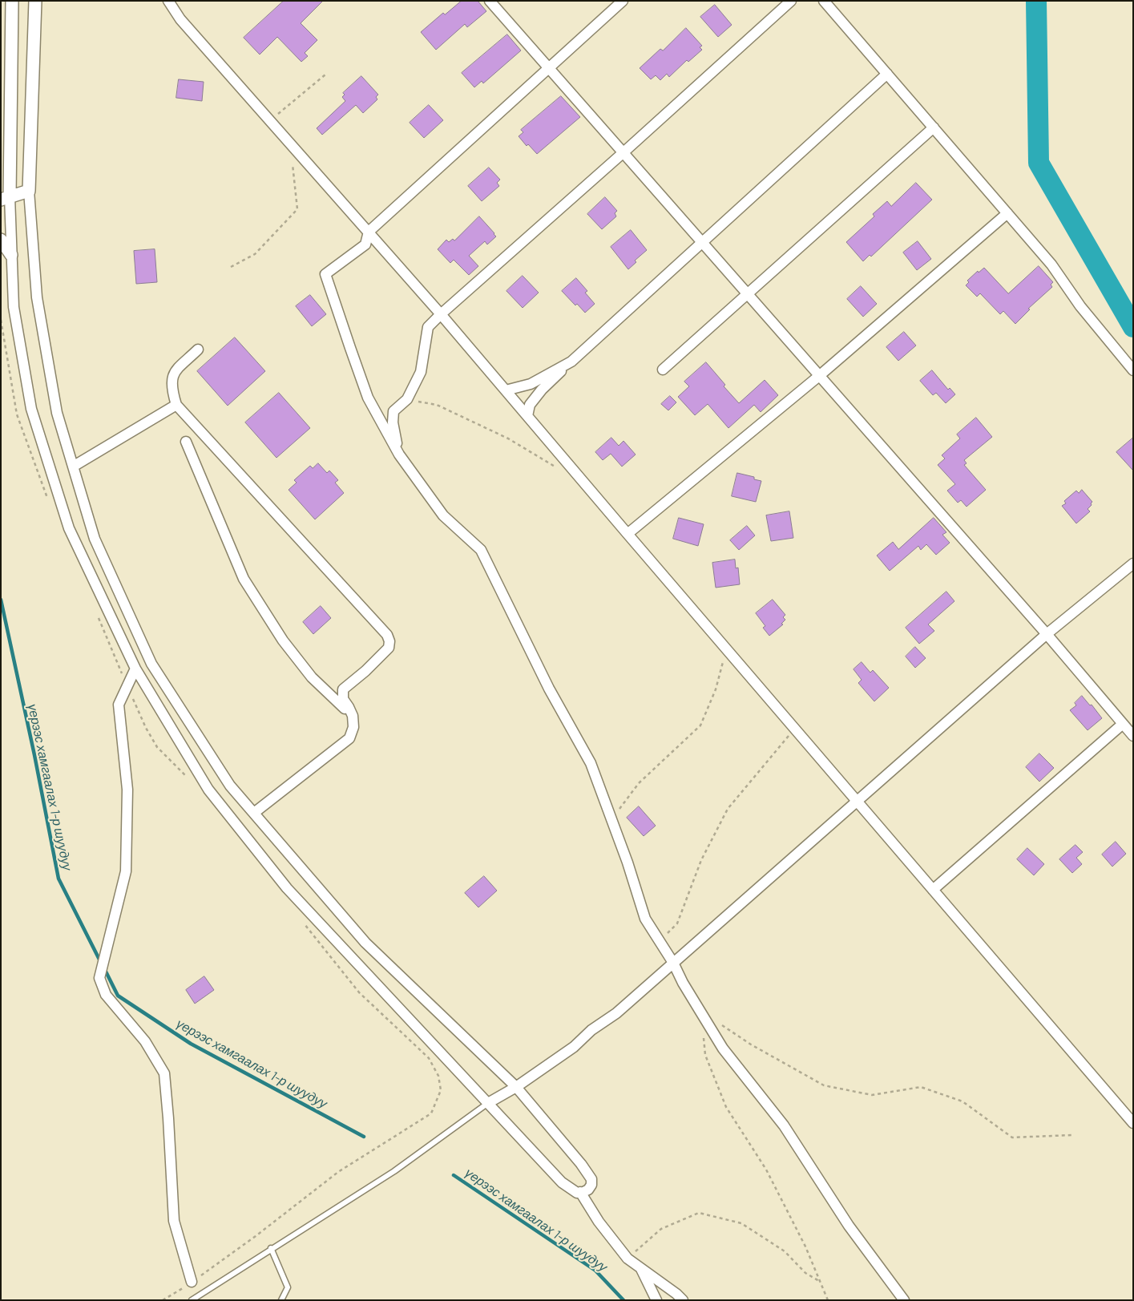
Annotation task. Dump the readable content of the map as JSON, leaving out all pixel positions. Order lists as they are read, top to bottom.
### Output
{
  "water": ["үерээс хамгаалах 1-р шуудуу"]
}
